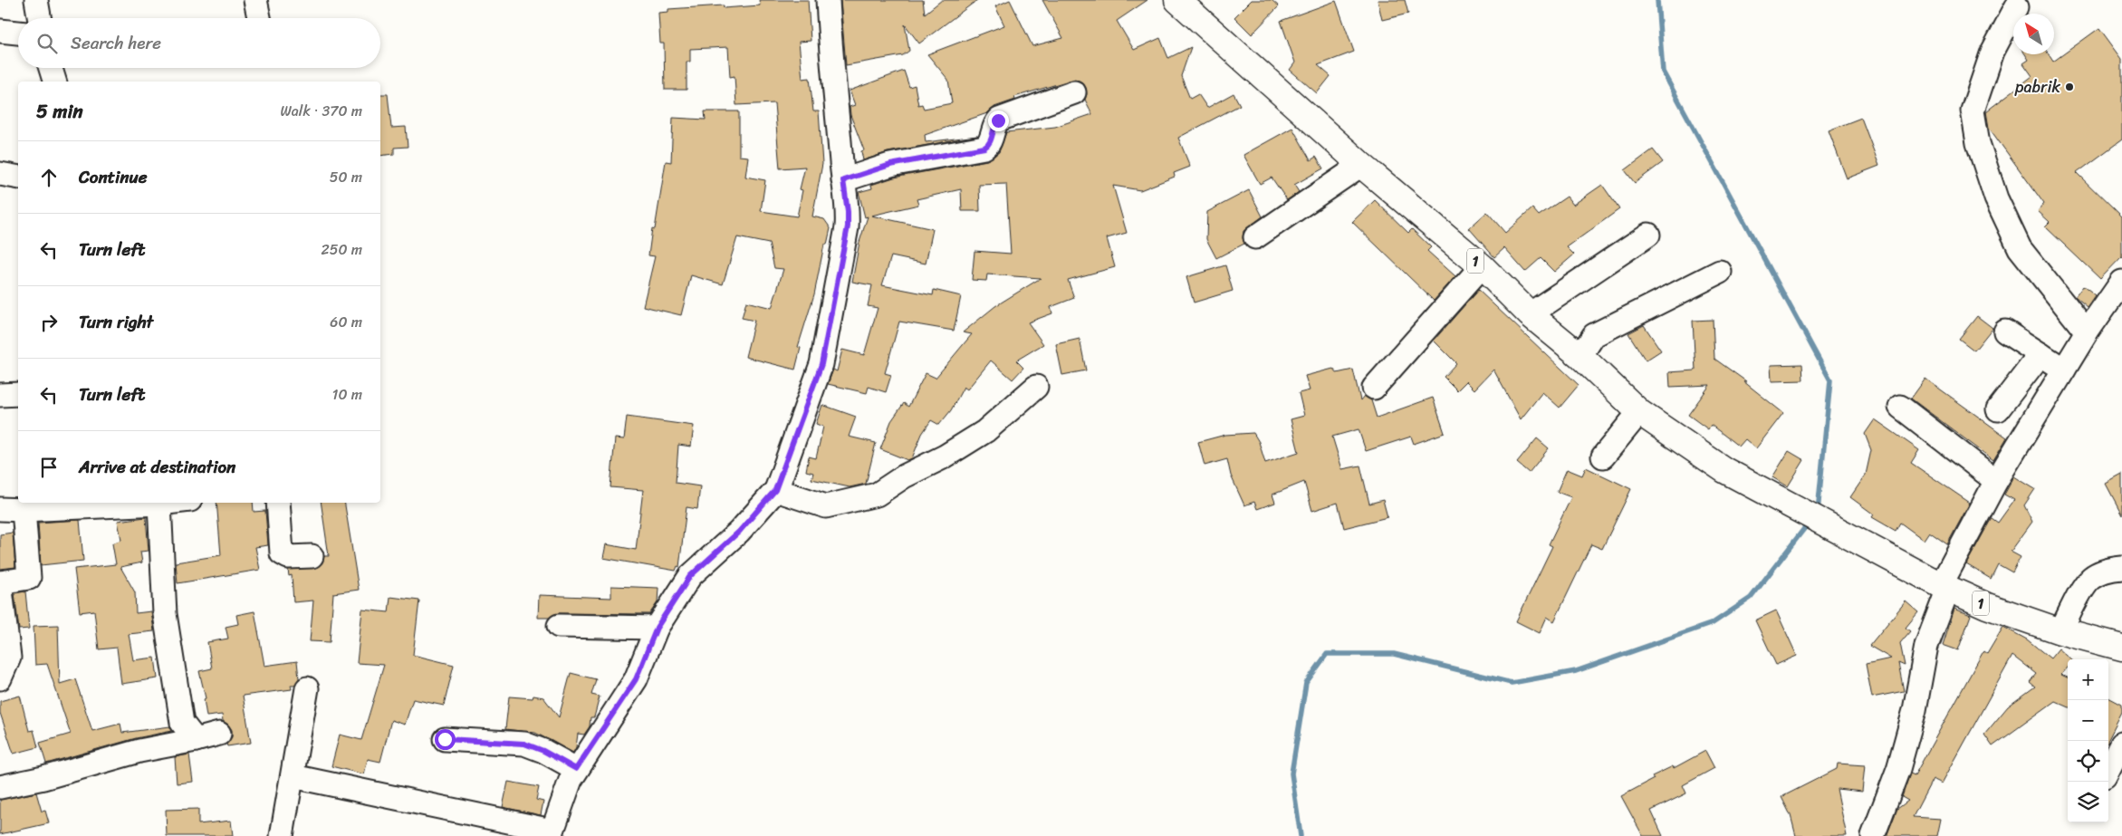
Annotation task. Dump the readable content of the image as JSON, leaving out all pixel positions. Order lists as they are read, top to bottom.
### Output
{
  "streets": {
    "highway": ["1"]
  },
  "places": ["pabrik"],
  "north": "top left",
  "page": {
    "search": "Search here",
    "heading": ["5 min", "Walk · 370 m"],
    "list": [
      ["Continue", "50 m"],
      ["Turn left", "250 m"],
      ["Turn right", "60 m"],
      ["Turn left", "10 m"],
      "Arrive at destination"
    ],
    "map_buttons": ["+", "−"]
  }
}
